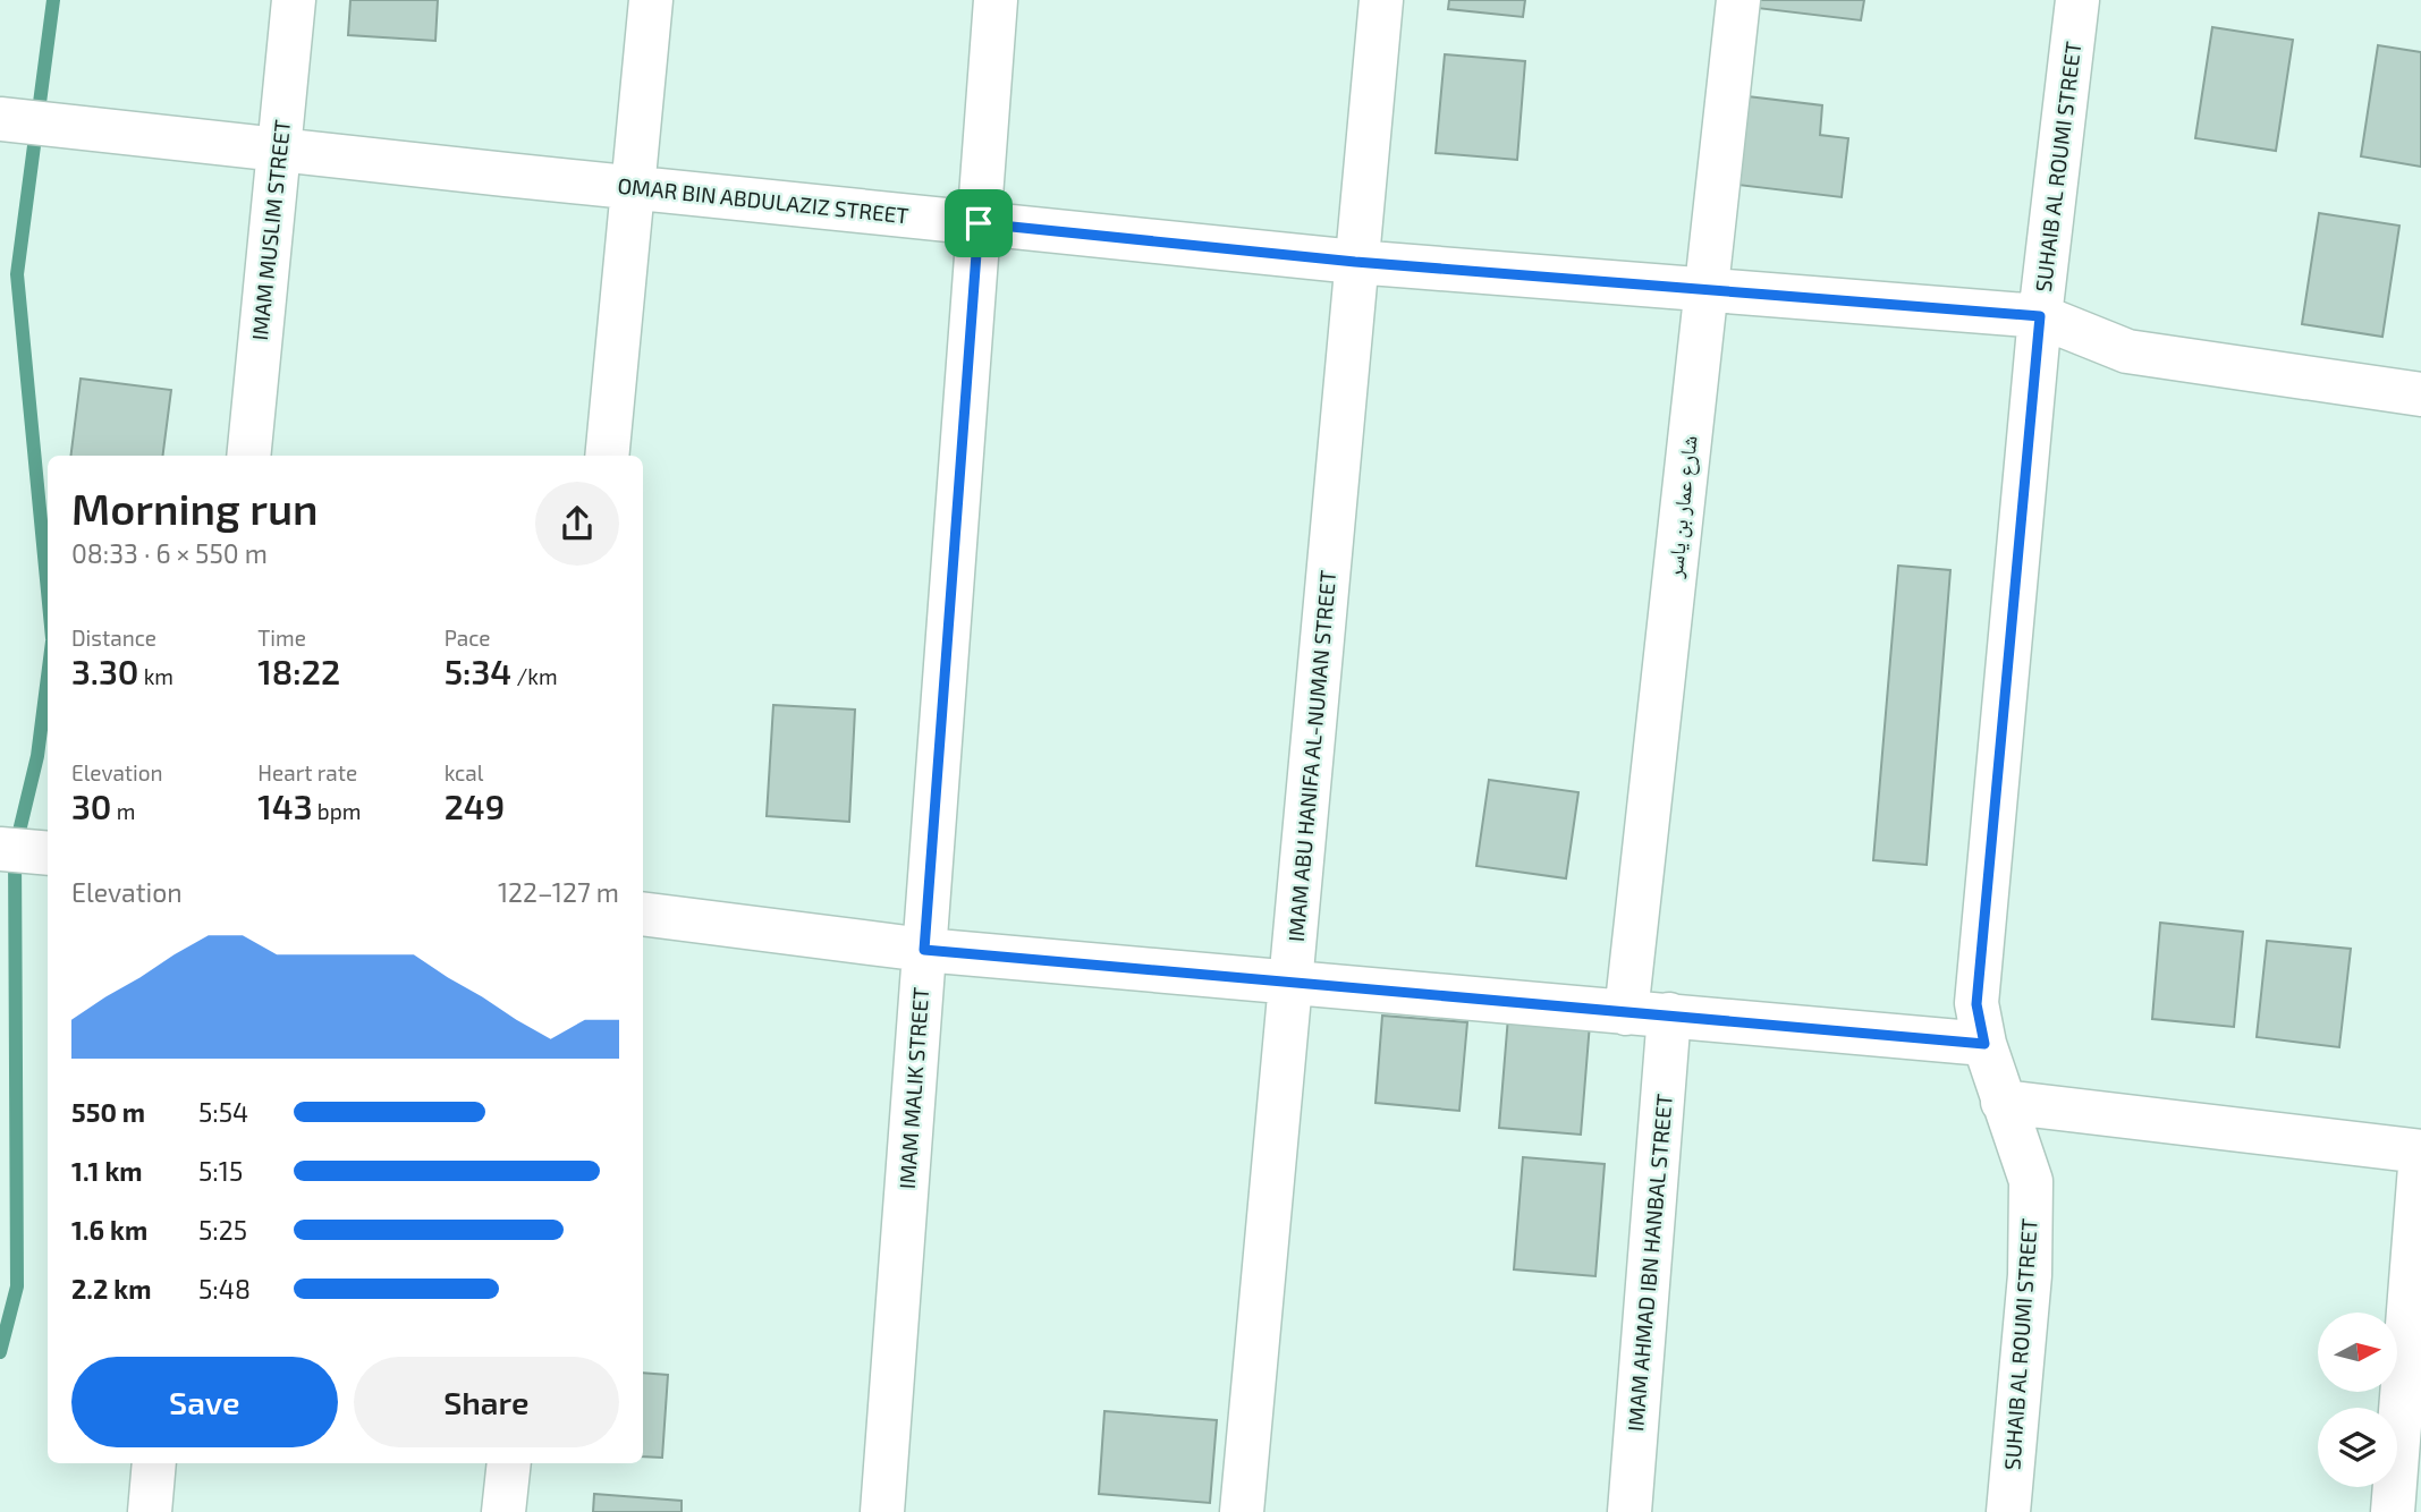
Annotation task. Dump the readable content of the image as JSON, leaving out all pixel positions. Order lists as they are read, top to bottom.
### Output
{
  "streets": {
    "street": [
      "SUHAIB AL ROUMI STREET",
      "OMAR BIN ABDULAZIZ STREET",
      "IMAM MUSLIM STREET",
      "شارع عمار بن ياسر",
      "IMAM ABU HANIFA AL-NUMAN STREET",
      "IMAM MALIK STREET",
      "IMAM AHMAD IBN HANBAL STREET"
    ]
  },
  "crossings": [
    ["SUHAIB AL ROUMI STREET", "OMAR BIN ABDULAZIZ STREET"],
    ["OMAR BIN ABDULAZIZ STREET", "IMAM MUSLIM STREET"],
    ["OMAR BIN ABDULAZIZ STREET", "شارع عمار بن ياسر"],
    ["OMAR BIN ABDULAZIZ STREET", "IMAM ABU HANIFA AL-NUMAN STREET"],
    ["OMAR BIN ABDULAZIZ STREET", "IMAM MALIK STREET"]
  ],
  "north": "right",
  "page": {
    "heading": ["Morning run", "08:33 · 6 × 550 m"],
    "stats": [
      ["Distance", "3.30 km"],
      ["Time", "18:22"],
      ["Pace", "5:34 /km"],
      ["Elevation", "30 m"],
      ["Heart rate", "143 bpm"],
      ["kcal", "249"]
    ],
    "chart": ["Elevation", "122–127 m"],
    "list": [
      {
        "name": "550 m",
        "note": "5:54"
      },
      {
        "name": "1.1 km",
        "note": "5:15"
      },
      {
        "name": "1.6 km",
        "note": "5:25"
      },
      {
        "name": "2.2 km",
        "note": "5:48"
      }
    ],
    "buttons": ["Save", "Share"]
  }
}
